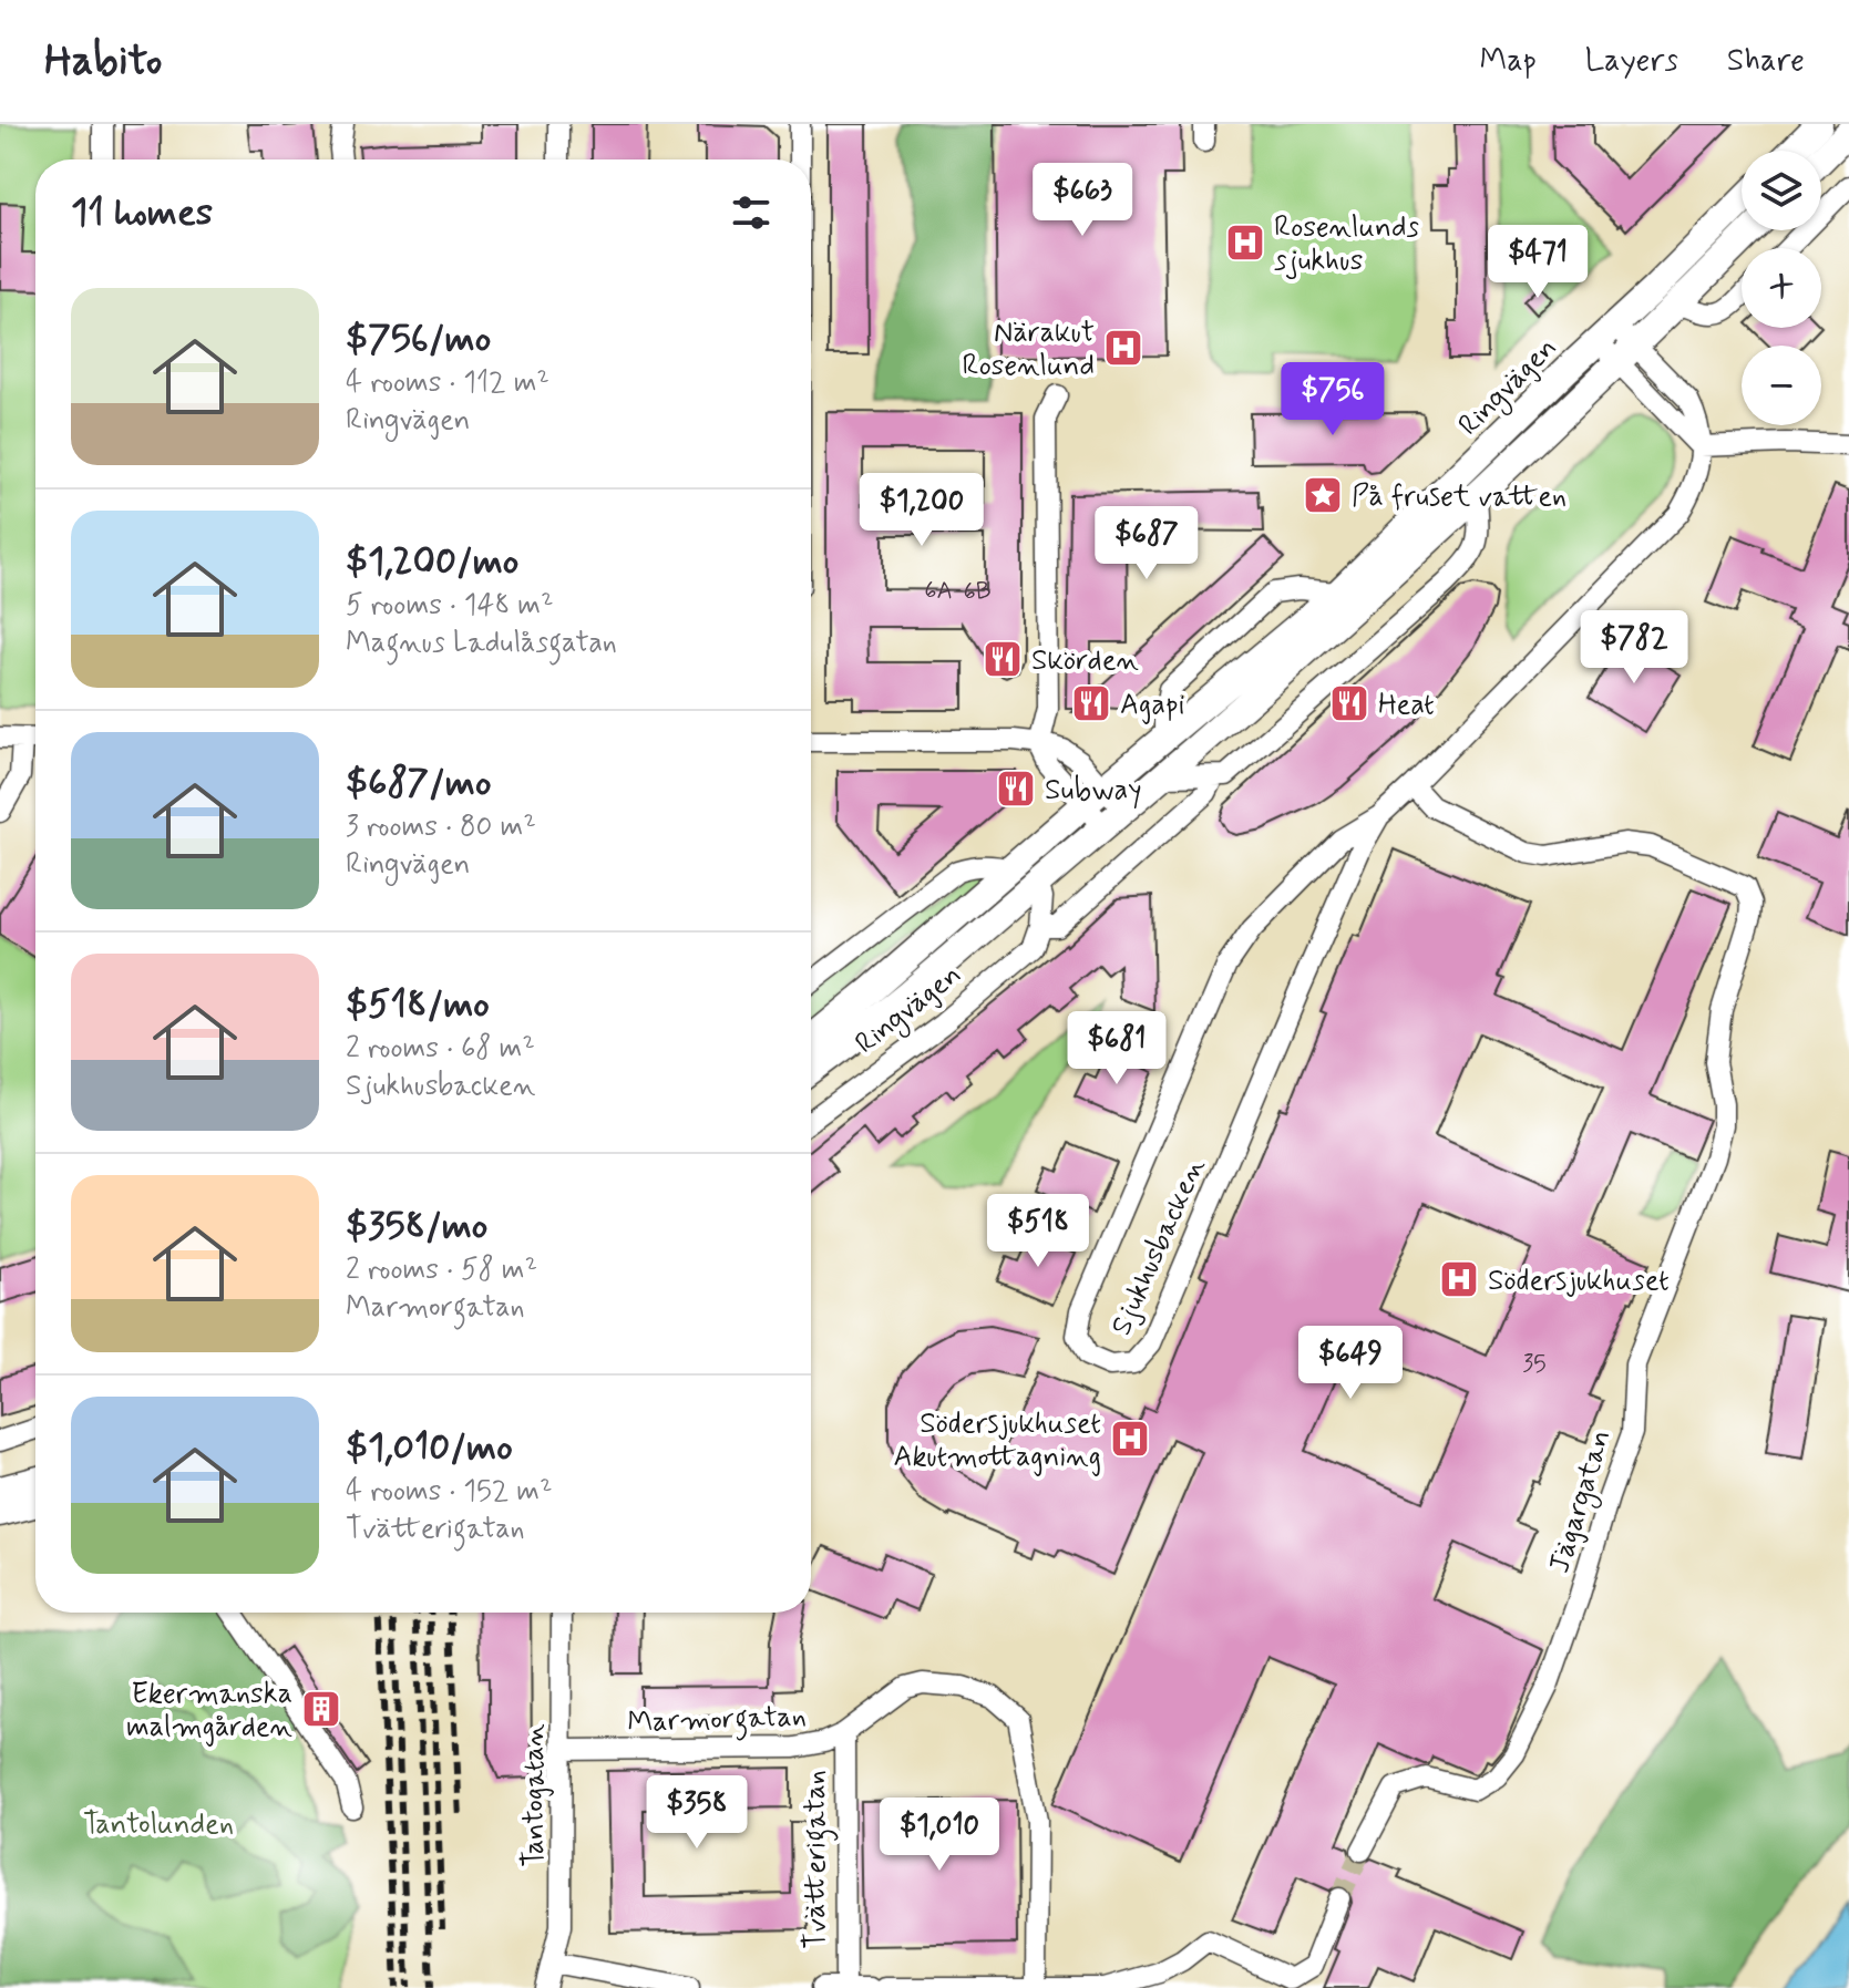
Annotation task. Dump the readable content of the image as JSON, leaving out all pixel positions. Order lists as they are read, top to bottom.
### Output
{
  "streets": {
    "main road": ["Ringvägen"],
    "street": [
      "Sjukhusbacken",
      "Jägargatan",
      "Marmorgatan",
      "Tantogatan",
      "Tvätterigatan"
    ]
  },
  "crossings": [
    ["Ringvägen", "Sjukhusbacken"],
    ["Sjukhusbacken", "Jägargatan"],
    ["Marmorgatan", "Tantogatan"],
    ["Marmorgatan", "Tvätterigatan"]
  ],
  "parks": ["Tantolunden"],
  "places": {
    "hospital": [
      "Rosenlunds sjukhus",
      "Närakut Rosenlund",
      "Södersjukhuset",
      "Södersjukhuset Akutmottagning"
    ],
    "place": ["På fruset vatten"],
    "restaurant": [
      "Skörden",
      "Agapi",
      "Heat",
      "Subway"
    ],
    "building": ["Ekermanska malmgården"]
  },
  "house_numbers": ["6A", "6B", "35"],
  "page": {
    "header": "Habito",
    "nav": ["Map", "Layers", "Share"],
    "map_buttons": ["+", "−"],
    "heading": "11 homes",
    "price": [
      "$663",
      "$471",
      "$756",
      "$1,200",
      "$687",
      "$782",
      "$681",
      "$518",
      "$649",
      "$358",
      "$1,010"
    ],
    "list": [
      {
        "name": "$756/mo",
        "note": "4 rooms · 112 m² · Ringvägen"
      },
      {
        "name": "$1,200/mo",
        "note": "5 rooms · 148 m² · Magnus Ladulåsgatan"
      },
      {
        "name": "$687/mo",
        "note": "3 rooms · 80 m² · Ringvägen"
      },
      {
        "name": "$518/mo",
        "note": "2 rooms · 68 m² · Sjukhusbacken"
      },
      {
        "name": "$358/mo",
        "note": "2 rooms · 58 m² · Marmorgatan"
      },
      {
        "name": "$1,010/mo",
        "note": "4 rooms · 152 m² · Tvätterigatan"
      }
    ]
  }
}
